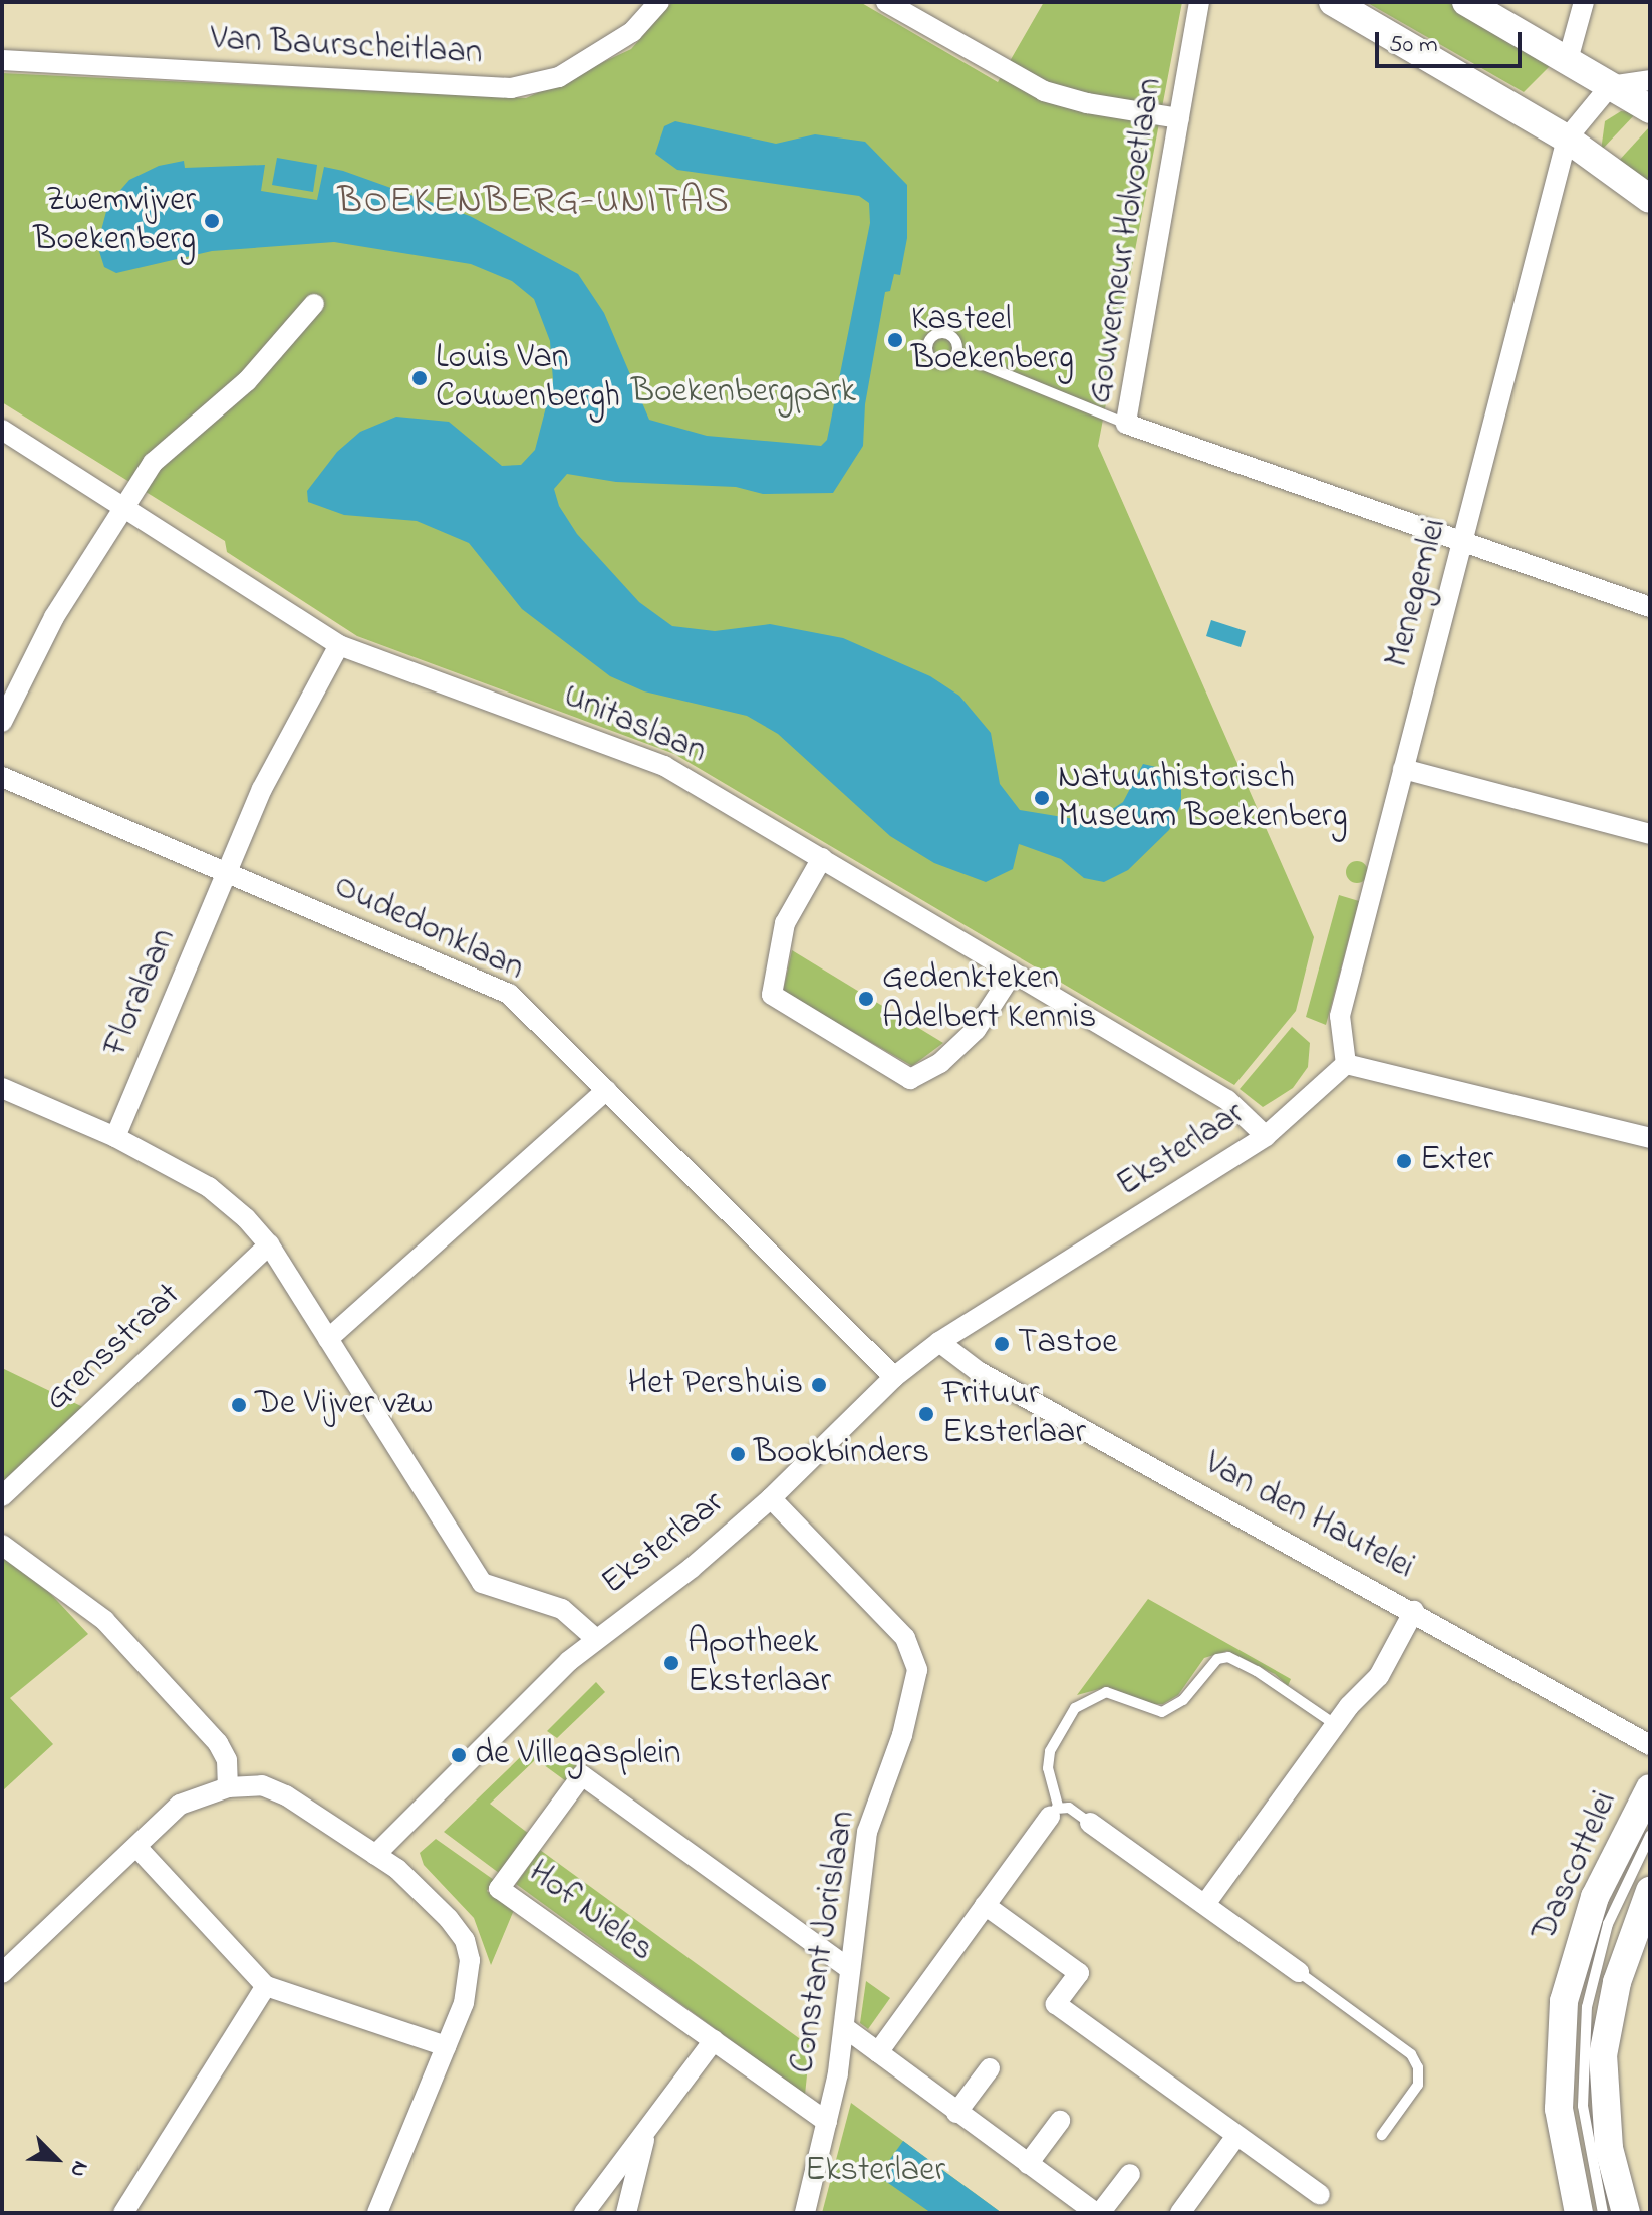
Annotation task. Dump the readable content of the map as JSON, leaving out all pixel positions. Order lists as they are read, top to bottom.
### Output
{
  "streets": {
    "street": [
      "Van Baurscheitlaan",
      "Gouverneur Holvoetlaan",
      "Menegemlei",
      "Unitaslaan",
      "Oudedonklaan",
      "Floralaan",
      "Eksterlaar",
      "Grensstraat",
      "Van den Hautelei",
      "Dascottelei",
      "Hof Nieles",
      "Constant Jorislaan"
    ]
  },
  "crossings": [
    ["Gouverneur Holvoetlaan", "Menegemlei"],
    ["Menegemlei", "Eksterlaar"],
    ["Unitaslaan", "Floralaan"],
    ["Unitaslaan", "Eksterlaar"],
    ["Oudedonklaan", "Floralaan"],
    ["Oudedonklaan", "Eksterlaar"],
    ["Eksterlaar", "Van den Hautelei"],
    ["Eksterlaar", "Constant Jorislaan"],
    ["Hof Nieles", "Constant Jorislaan"]
  ],
  "districts": ["BOEKENBERG-UNITAS"],
  "parks": ["Boekenbergpark", "Eksterlaer"],
  "places": [
    "Zwemvijver Boekenberg",
    "Kasteel Boekenberg",
    "Louis Van Couwenbergh",
    "Natuurhistorisch Museum Boekenberg",
    "Gedenkteken Adelbert Kennis",
    "Exter",
    "Tastoe",
    "Het Pershuis",
    "De Vijver vzw",
    "Frituur Eksterlaar",
    "Bookbinders",
    "Apotheek Eksterlaar",
    "de Villegasplein"
  ],
  "scale_bar": "50 m",
  "north": "bottom right"
}
